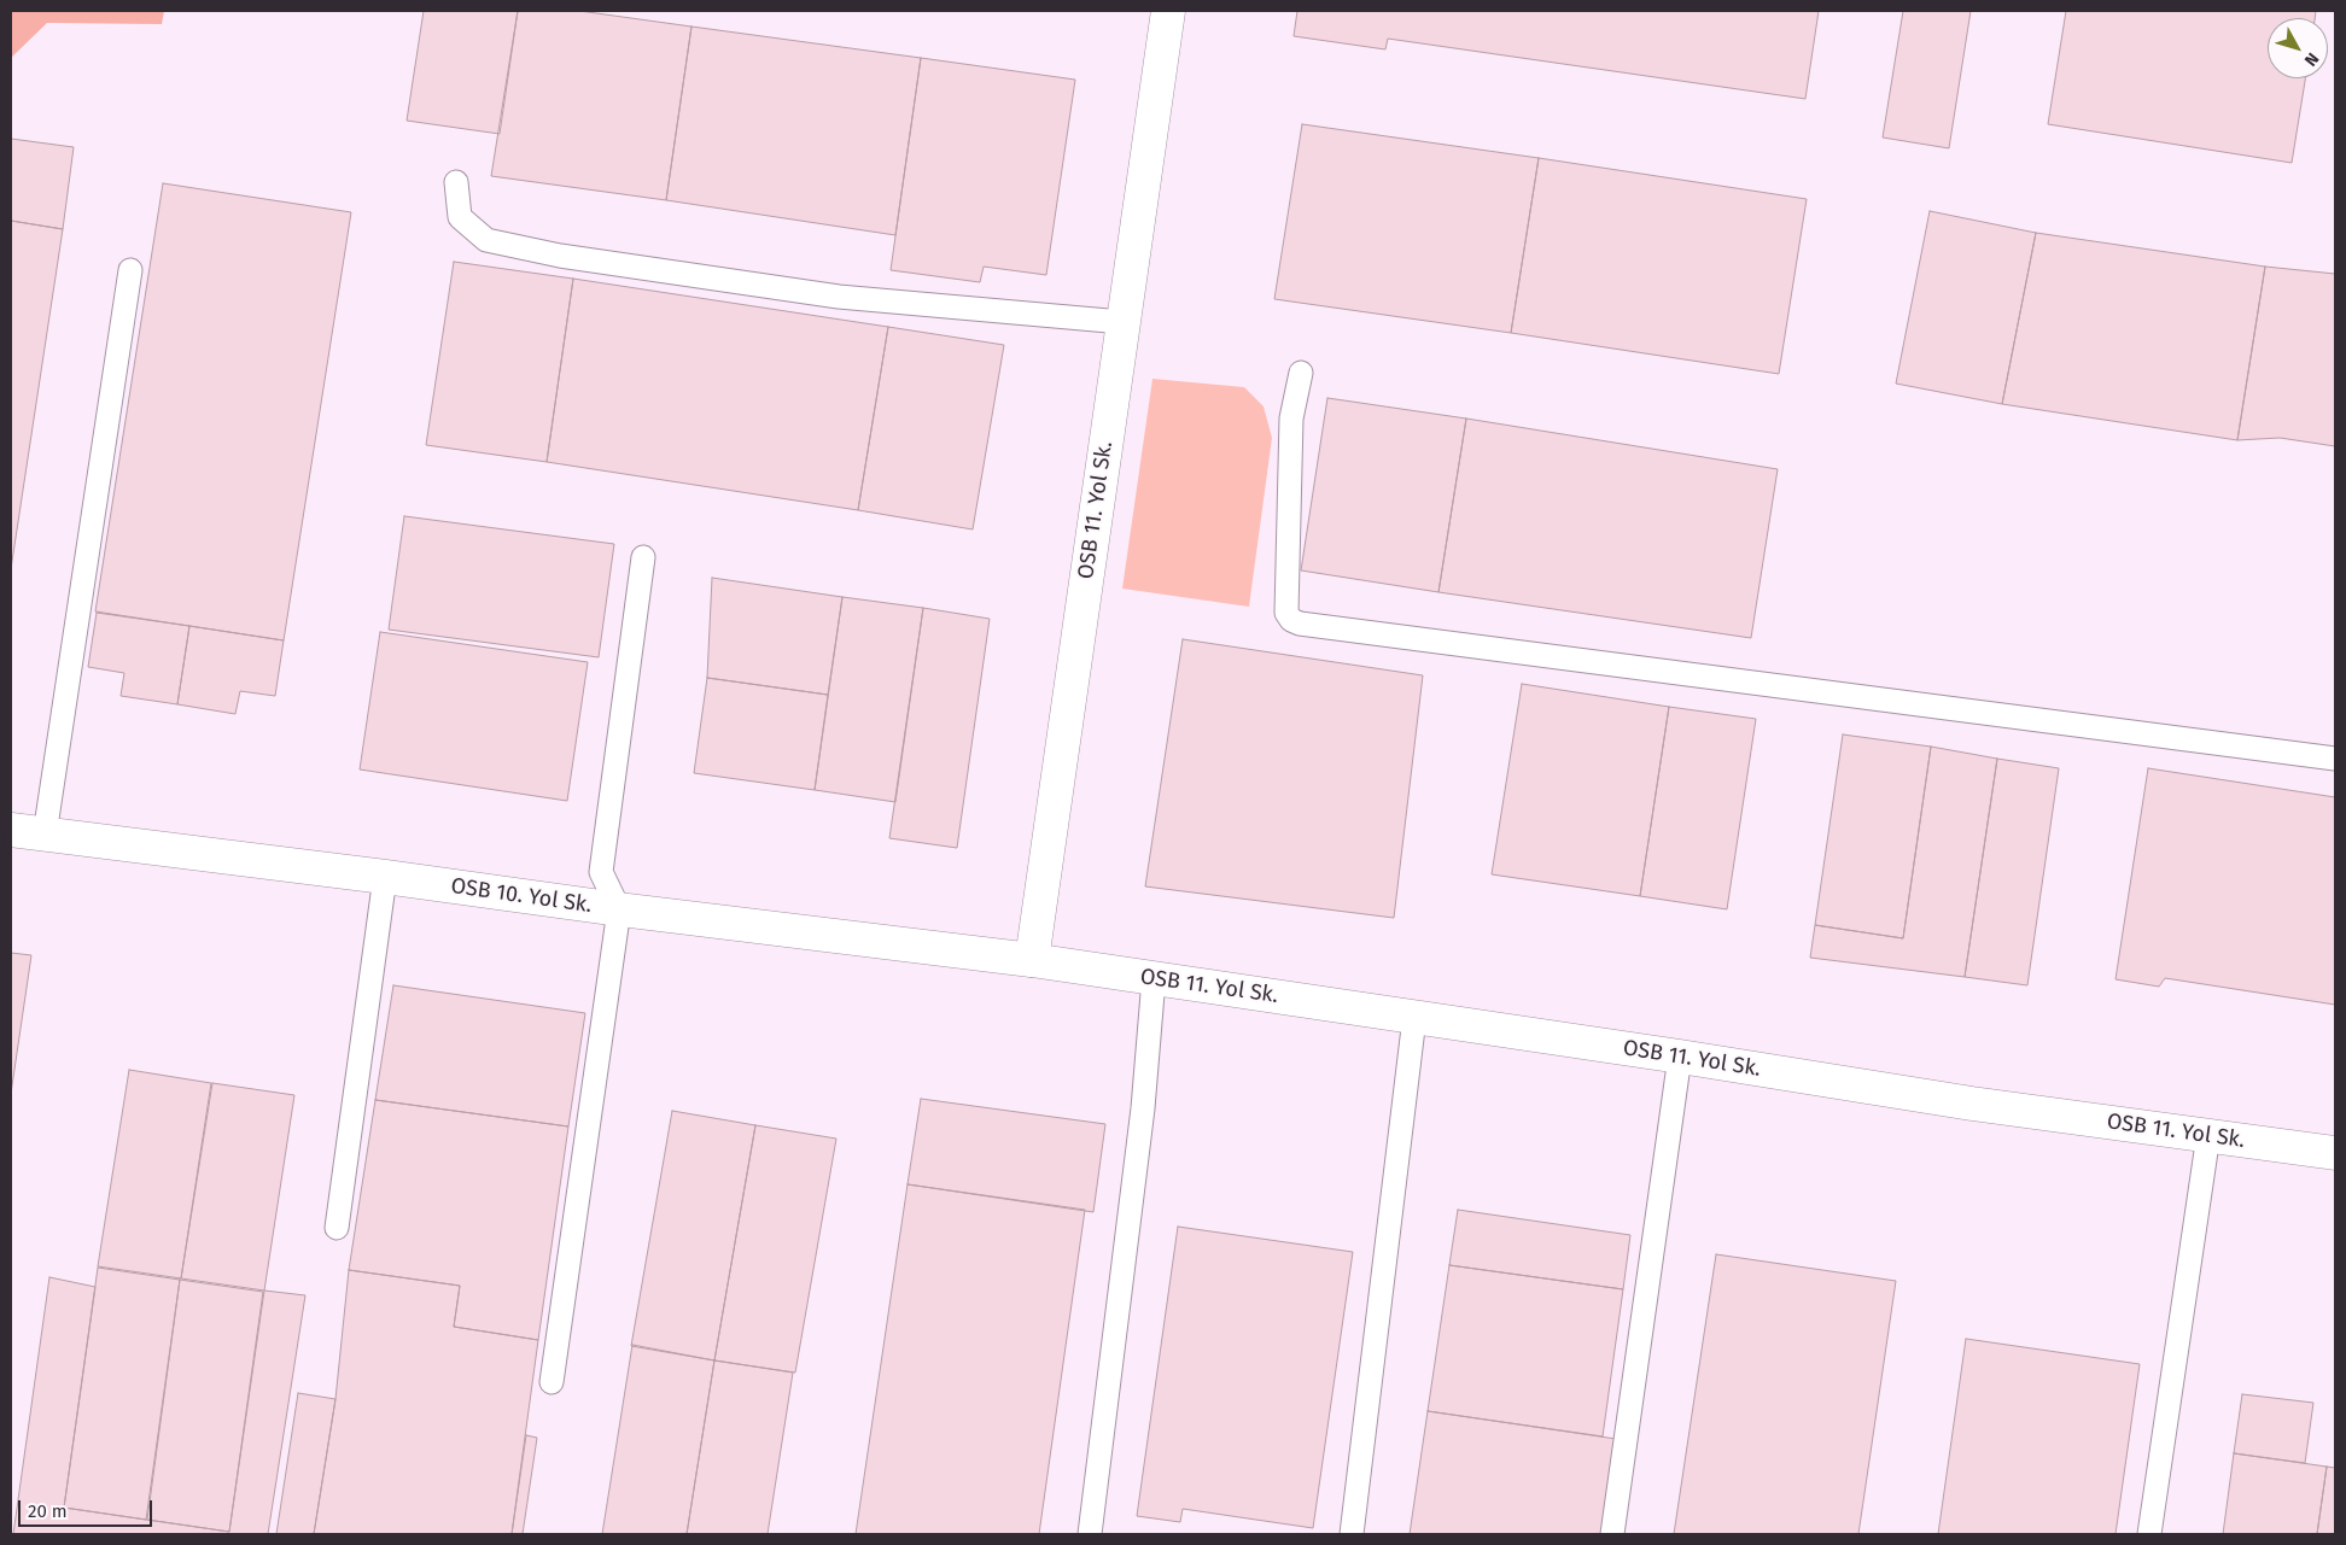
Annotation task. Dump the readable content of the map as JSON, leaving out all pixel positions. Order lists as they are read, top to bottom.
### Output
{
  "streets": {
    "street": ["OSB 11. Yol Sk.", "OSB 10. Yol Sk."]
  },
  "crossings": [
    ["OSB 11. Yol Sk.", "OSB 10. Yol Sk."]
  ],
  "scale_bar": "20 m",
  "north": "bottom right"
}
